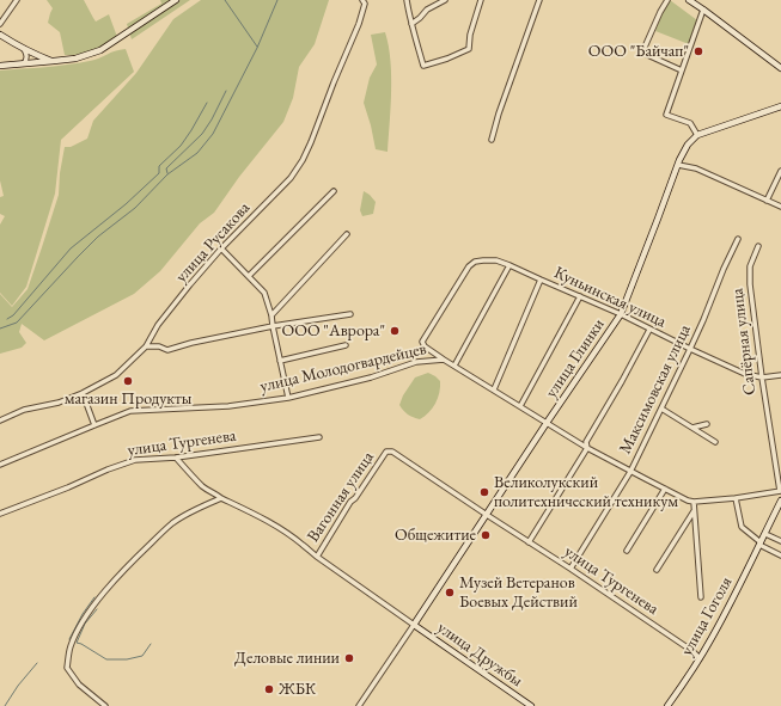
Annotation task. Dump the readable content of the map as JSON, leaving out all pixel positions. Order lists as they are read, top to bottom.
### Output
{
  "streets": {
    "street": [
      "улица Русакова",
      "Куньинская улица",
      "Сапёрная улица",
      "улица Глинки",
      "улица Молодогвардейцев",
      "Максимовская улица",
      "улица Тургенева",
      "Вагонная улица",
      "улица Гоголя",
      "улица Дружбы"
    ]
  },
  "crossings": [
    ["Куньинская улица", "Сапёрная улица"],
    ["Куньинская улица", "улица Глинки"],
    ["Куньинская улица", "улица Молодогвардейцев"],
    ["Куньинская улица", "Максимовская улица"],
    ["улица Глинки", "улица Тургенева"],
    ["улица Глинки", "улица Дружбы"],
    ["Максимовская улица", "улица Тургенева"],
    ["улица Тургенева", "Вагонная улица"],
    ["улица Тургенева", "улица Гоголя"]
  ],
  "places": [
    "ООО \"Байчап\"",
    "ООО \"Аврора\"",
    "магазин Продукты",
    "Великолукский политехнический техникум",
    "Общежитие",
    "Музей Ветеранов Боевых Действий",
    "Деловые линии",
    "ЖБК"
  ]
}
